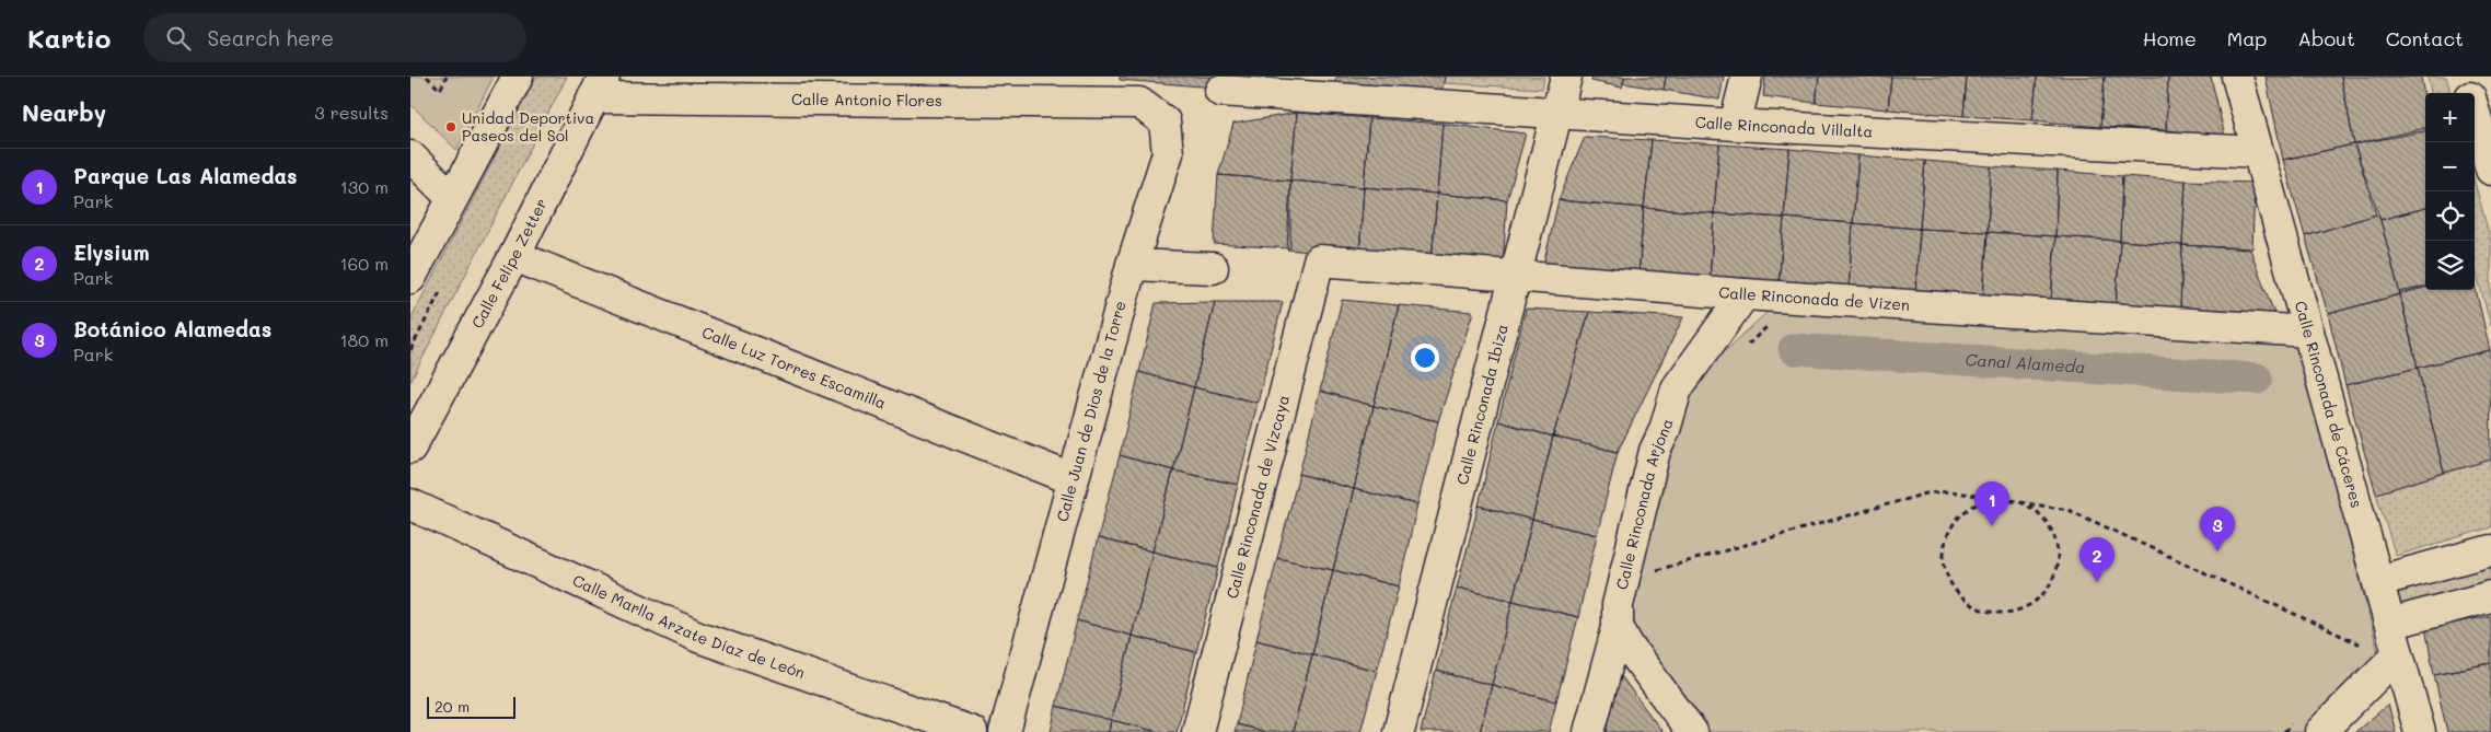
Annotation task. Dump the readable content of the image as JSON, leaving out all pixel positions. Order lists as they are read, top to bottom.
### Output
{
  "streets": {
    "street": [
      "Calle Antonio Flores",
      "Calle Rinconada Villalta",
      "Calle Felipe Zetter",
      "Calle Rinconada de Vizen",
      "Calle Luz Torres Escamilla",
      "Calle Rinconada Ibiza",
      "Calle Rinconada de Cáceres",
      "Calle Juan de Dios de la Torre",
      "Calle Rinconada de Vizcaya",
      "Calle Rinconada Arjona",
      "Calle Marlla Arzate Díaz de León"
    ]
  },
  "crossings": [
    ["Calle Antonio Flores", "Calle Felipe Zetter"],
    ["Calle Antonio Flores", "Calle Juan de Dios de la Torre"],
    ["Calle Rinconada Villalta", "Calle Rinconada Ibiza"],
    ["Calle Rinconada Villalta", "Calle Rinconada de Cáceres"],
    ["Calle Felipe Zetter", "Calle Luz Torres Escamilla"],
    ["Calle Rinconada de Vizen", "Calle Rinconada Ibiza"],
    ["Calle Rinconada de Vizen", "Calle Rinconada de Cáceres"],
    ["Calle Rinconada de Vizen", "Calle Rinconada de Vizcaya"],
    ["Calle Rinconada de Vizen", "Calle Rinconada Arjona"],
    ["Calle Luz Torres Escamilla", "Calle Juan de Dios de la Torre"]
  ],
  "water": ["Canal Alameda"],
  "places": ["Unidad Deportiva Paseos del Sol"],
  "scale_bar": "20 m",
  "page": {
    "header": "Kartio",
    "search": "Search here",
    "nav": [
      "Home",
      "Map",
      "About",
      "Contact"
    ],
    "heading": ["Nearby", "3 results"],
    "map_buttons": ["+", "−"],
    "list": [
      {
        "mark": "1",
        "name": "Parque Las Alamedas",
        "note": "Park",
        "value": "130 m"
      },
      {
        "mark": "2",
        "name": "Elysium",
        "note": "Park",
        "value": "160 m"
      },
      {
        "mark": "3",
        "name": "Botánico Alamedas",
        "note": "Park",
        "value": "180 m"
      }
    ],
    "pins": ["1", "3", "2"],
    "scale": "20 m"
  }
}
